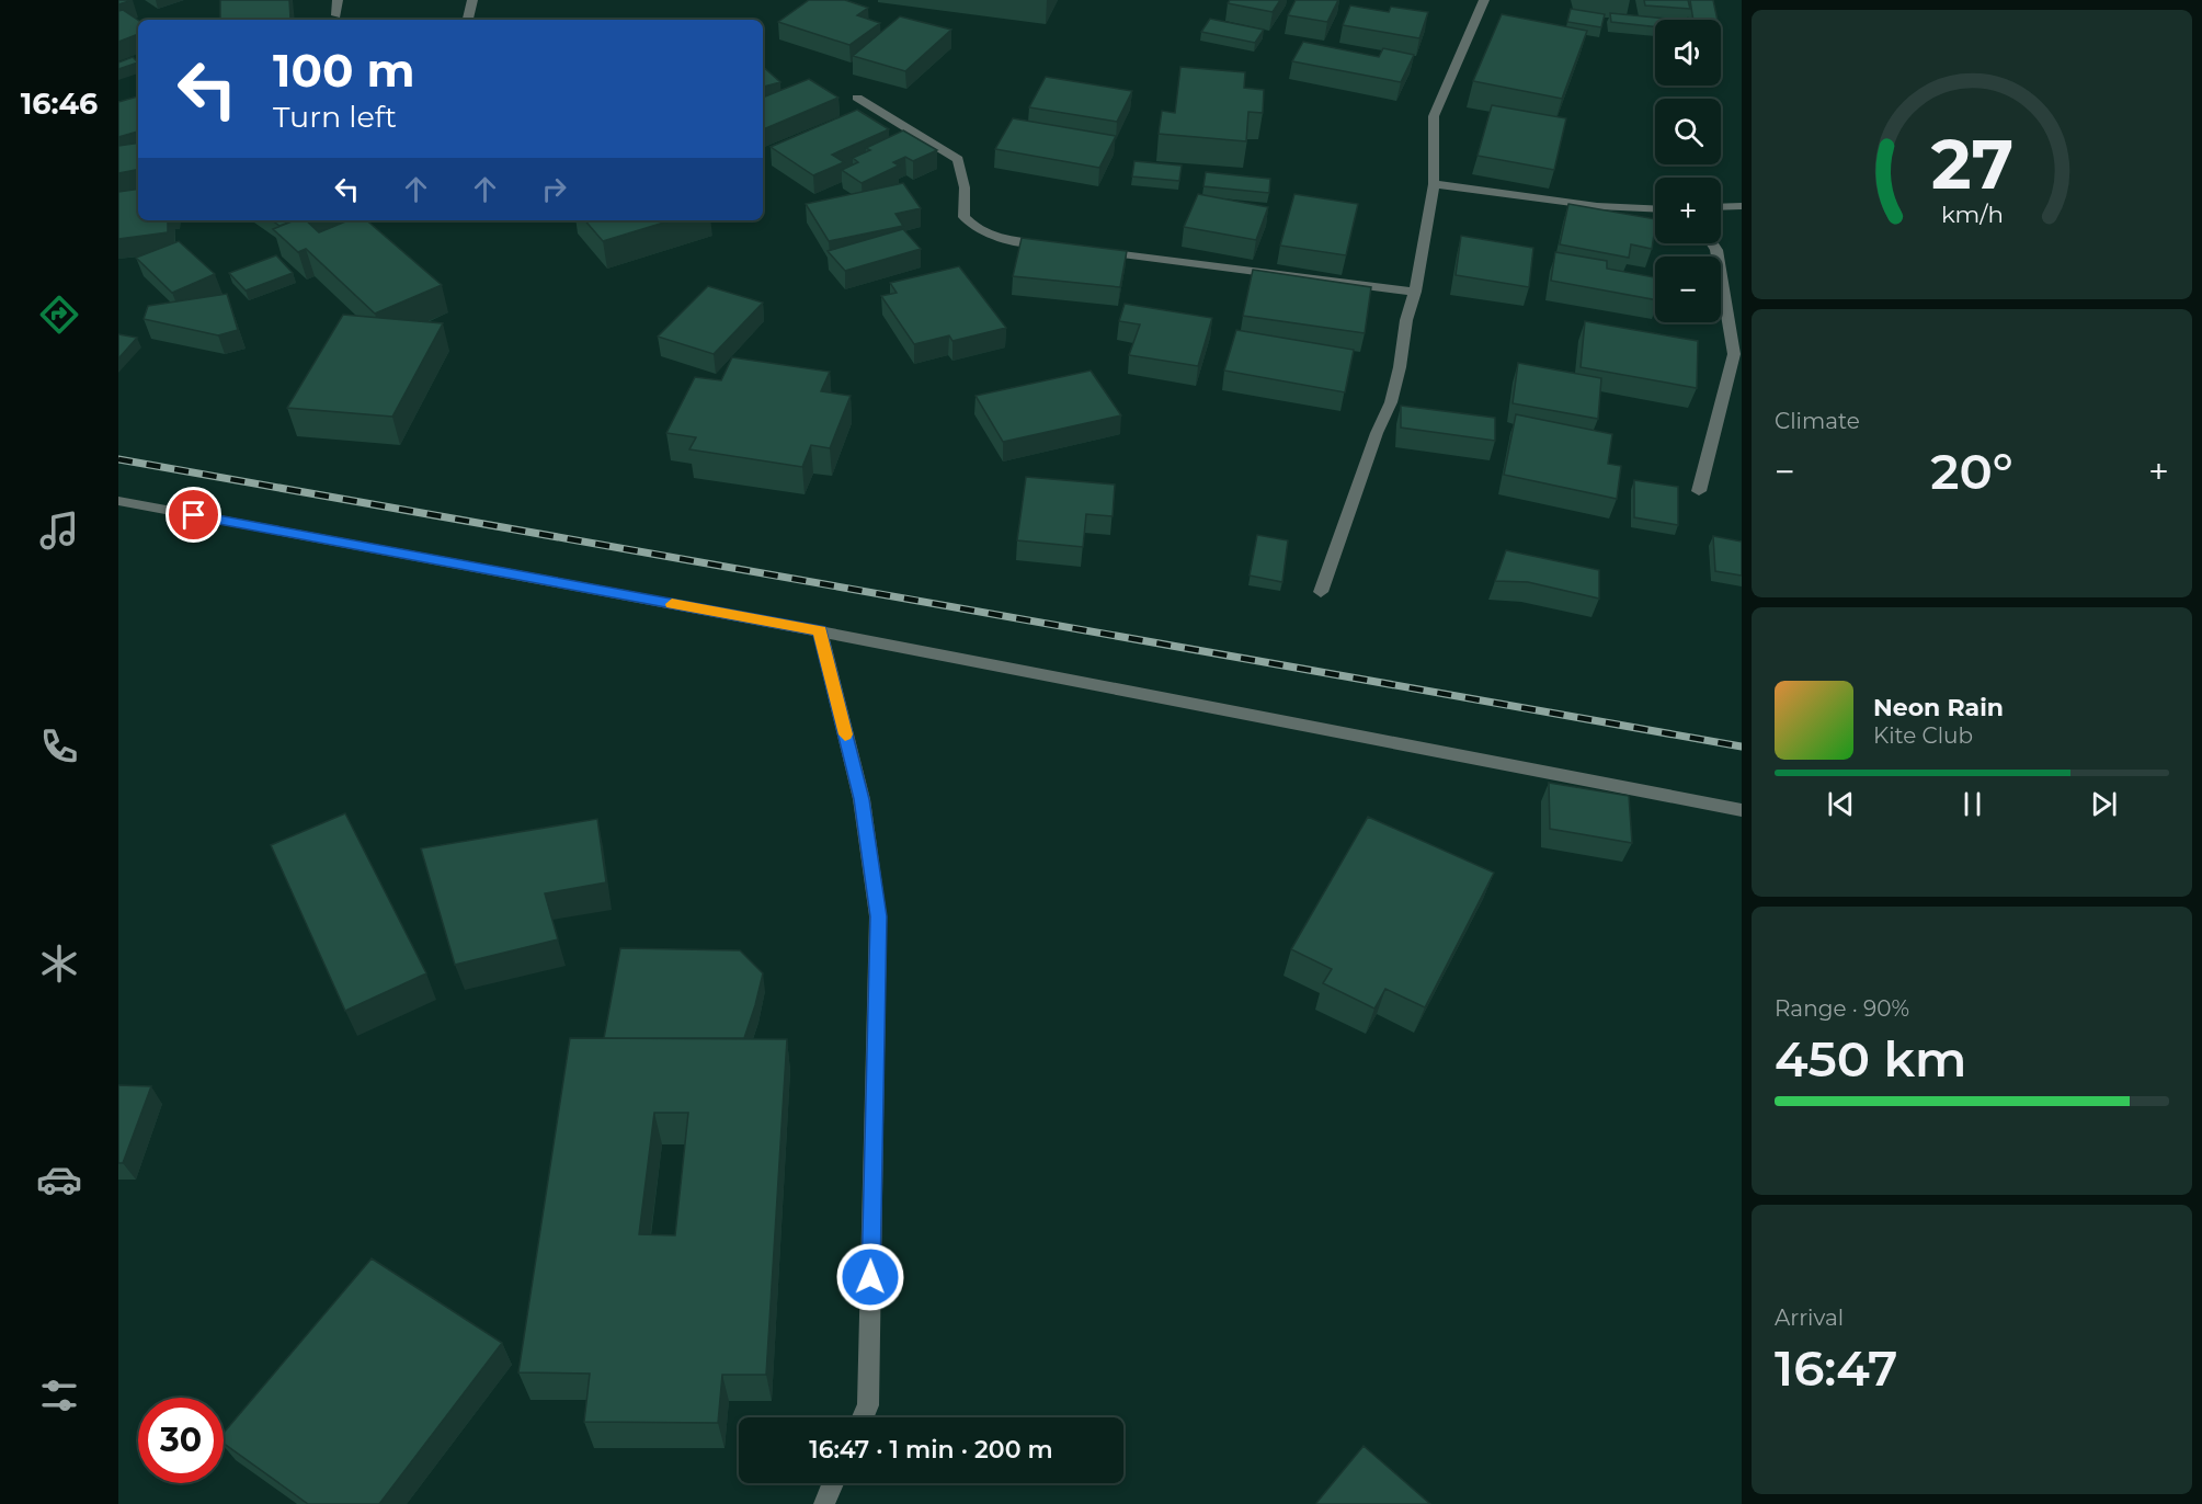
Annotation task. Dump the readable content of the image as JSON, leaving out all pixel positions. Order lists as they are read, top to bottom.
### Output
{
  "page": {
    "tabs": "16:46",
    "map_buttons": ["+", "−"],
    "turn": ["100 m", "Turn left"],
    "tile": [
      "Climate",
      ["Range · 90%", "450 km"],
      ["Arrival", "16:47"]
    ],
    "heat": ["−", "20°", "+"],
    "song": ["Neon Rain", "Kite Club"],
    "limit": "30",
    "trip": "16:47 · 1 min · 200 m",
    "gauge": ["27", "km/h"]
  }
}
